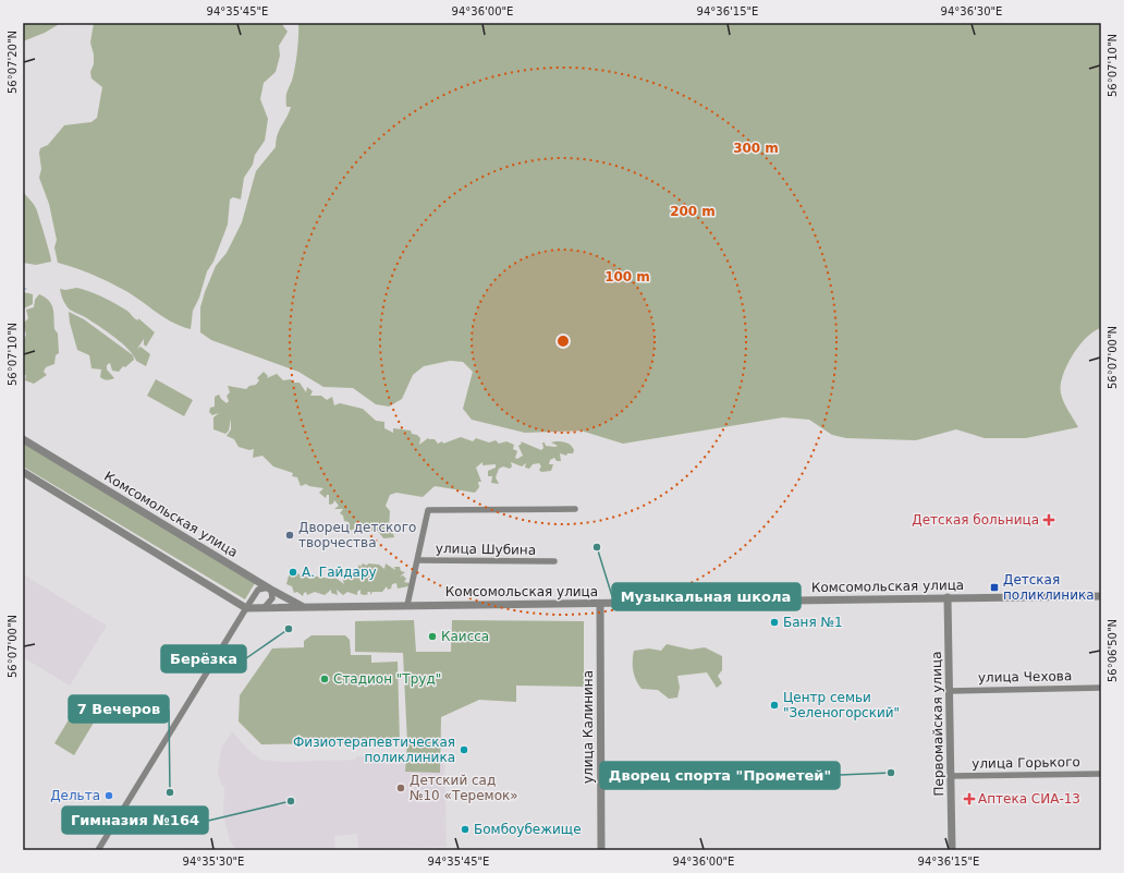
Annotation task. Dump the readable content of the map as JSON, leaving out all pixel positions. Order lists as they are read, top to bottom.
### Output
{
  "streets": {
    "street": [
      "Комсомольская улица",
      "улица Шубина",
      "улица Чехова",
      "Первомайская улица",
      "улица Калинина",
      "улица Горького"
    ]
  },
  "crossings": [
    ["Комсомольская улица", "Первомайская улица"],
    ["Комсомольская улица", "улица Калинина"],
    ["улица Чехова", "Первомайская улица"],
    ["Первомайская улица", "улица Горького"]
  ],
  "places": {
    "health": ["Детская больница", "Аптека СИА-13"],
    "other": [
      "Дворец детского творчества",
      "Музыкальная школа",
      "А. Гайдару",
      "Баня №1",
      "Берёзка",
      "Каисса",
      "Стадион \"Труд\"",
      "Центр семьи \"Зеленогорский\"",
      "Физиотерапевтическая поликлиника",
      "Дворец спорта \"Прометей\"",
      "Детский сад №10 «Теремок»",
      "7 Вечеров",
      "Дельта",
      "Гимназия №164",
      "Бомбоубежище"
    ],
    "transit": ["Детская поликлиника"]
  },
  "coordinates": [
    "94°35'45\"E",
    "94°36'00\"E",
    "94°36'15\"E",
    "94°36'30\"E",
    "56°07'20\"N",
    "56°07'10\"N",
    "56°07'00\"N",
    "56°06'50\"N",
    "94°35'30\"E"
  ],
  "rings": ["300 m", "200 m", "100 m"]
}
